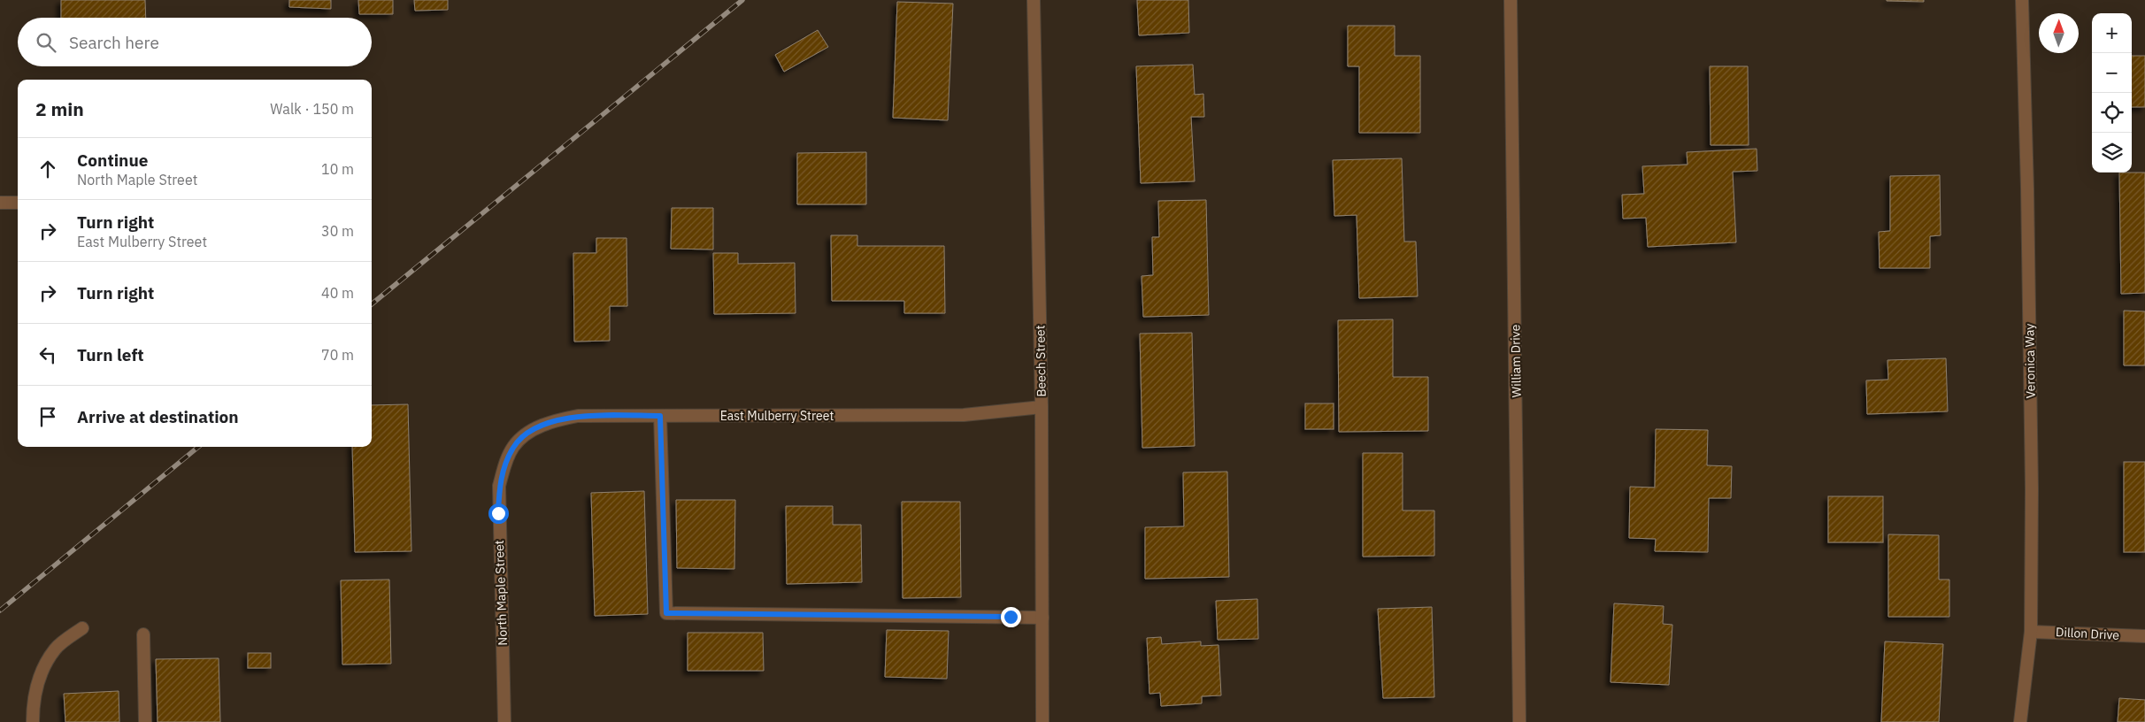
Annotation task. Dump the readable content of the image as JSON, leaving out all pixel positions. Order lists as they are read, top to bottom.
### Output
{
  "streets": {
    "street": [
      "Beech Street",
      "William Drive",
      "Veronica Way",
      "East Mulberry Street",
      "North Maple Street",
      "Dillon Drive"
    ]
  },
  "crossings": [
    ["Beech Street", "East Mulberry Street"],
    ["Veronica Way", "Dillon Drive"],
    ["East Mulberry Street", "North Maple Street"]
  ],
  "north": "top",
  "page": {
    "map_buttons": ["+", "−"],
    "search": "Search here",
    "heading": ["2 min", "Walk · 150 m"],
    "list": [
      ["Continue", "North Maple Street", "10 m"],
      ["Turn right", "East Mulberry Street", "30 m"],
      ["Turn right", "40 m"],
      ["Turn left", "70 m"],
      "Arrive at destination"
    ]
  }
}
